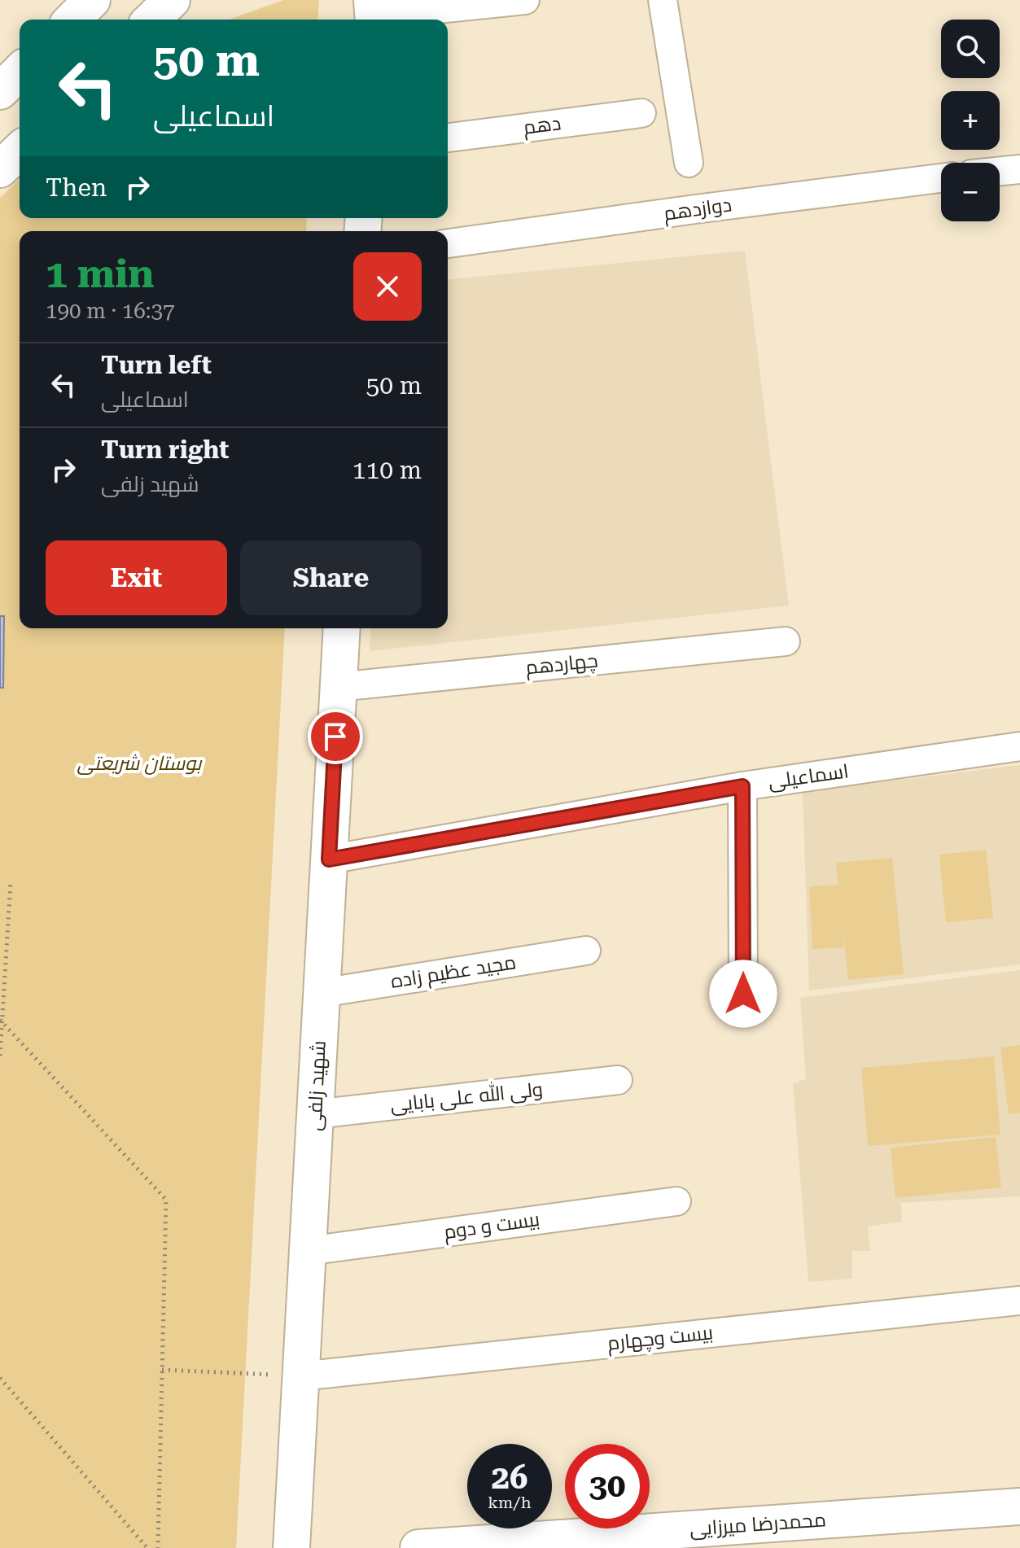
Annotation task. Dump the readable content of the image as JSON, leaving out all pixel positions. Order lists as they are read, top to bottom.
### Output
{
  "streets": {
    "main road": ["شهید زلفی", "محمدرضا میرزایی"],
    "street": [
      "دهم",
      "دوازدهم",
      "چهاردهم",
      "اسماعیلی",
      "مجید عظیم زاده",
      "ولی الله علی‌ بابایی",
      "بیست و دوم",
      "بیست وچهارم"
    ]
  },
  "crossings": [
    ["چهاردهم", "شهید زلفی"],
    ["اسماعیلی", "شهید زلفی"],
    ["مجید عظیم زاده", "شهید زلفی"],
    ["شهید زلفی", "ولی الله علی‌ بابایی"],
    ["شهید زلفی", "بیست و دوم"],
    ["شهید زلفی", "بیست وچهارم"]
  ],
  "parks": ["بوستان شریعتی"],
  "page": {
    "map_buttons": ["+", "−"],
    "turn": ["50 m", "اسماعیلی"],
    "then": "Then",
    "heading": ["1 min", "190 m · 16:37"],
    "list": [
      {
        "name": "Turn left",
        "note": "اسماعیلی",
        "value": "50 m"
      },
      {
        "name": "Turn right",
        "note": "شهید زلفی",
        "value": "110 m"
      }
    ],
    "buttons": ["Exit", "Share"],
    "speed": "26 km/h",
    "limit": "30"
  }
}
